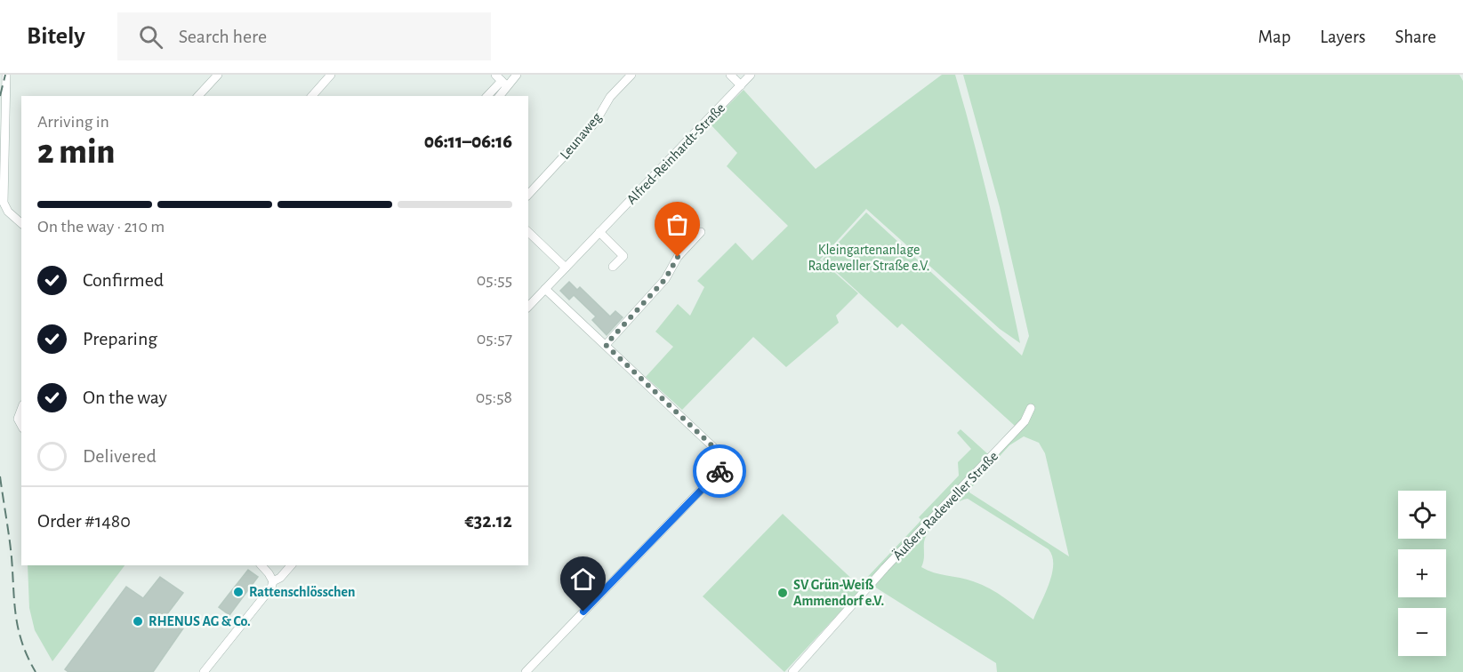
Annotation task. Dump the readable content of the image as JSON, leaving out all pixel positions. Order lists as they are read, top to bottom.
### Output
{
  "streets": {
    "street": ["Leunaweg", "Alfred-Reinhardt-Straße", "Äußere Radeweller Straße"]
  },
  "parks": ["Kleingartenanlage Radeweller Straße e.V."],
  "places": ["Rattenschlösschen", "SV Grün-Weiß Ammendorf e.V.", "RHENUS AG & Co."],
  "page": {
    "header": "Bitely",
    "search": "Search here",
    "nav": ["Map", "Layers", "Share"],
    "heading": ["2 min", "Arriving in", "06:11–06:16"],
    "panel": ["Order #1480", "€32.12"],
    "bar": "On the way · 210 m",
    "list": [
      ["Confirmed", "05:55"],
      ["Preparing", "05:57"],
      ["On the way", "05:58"],
      "Delivered"
    ],
    "map_buttons": ["+", "−"]
  }
}
